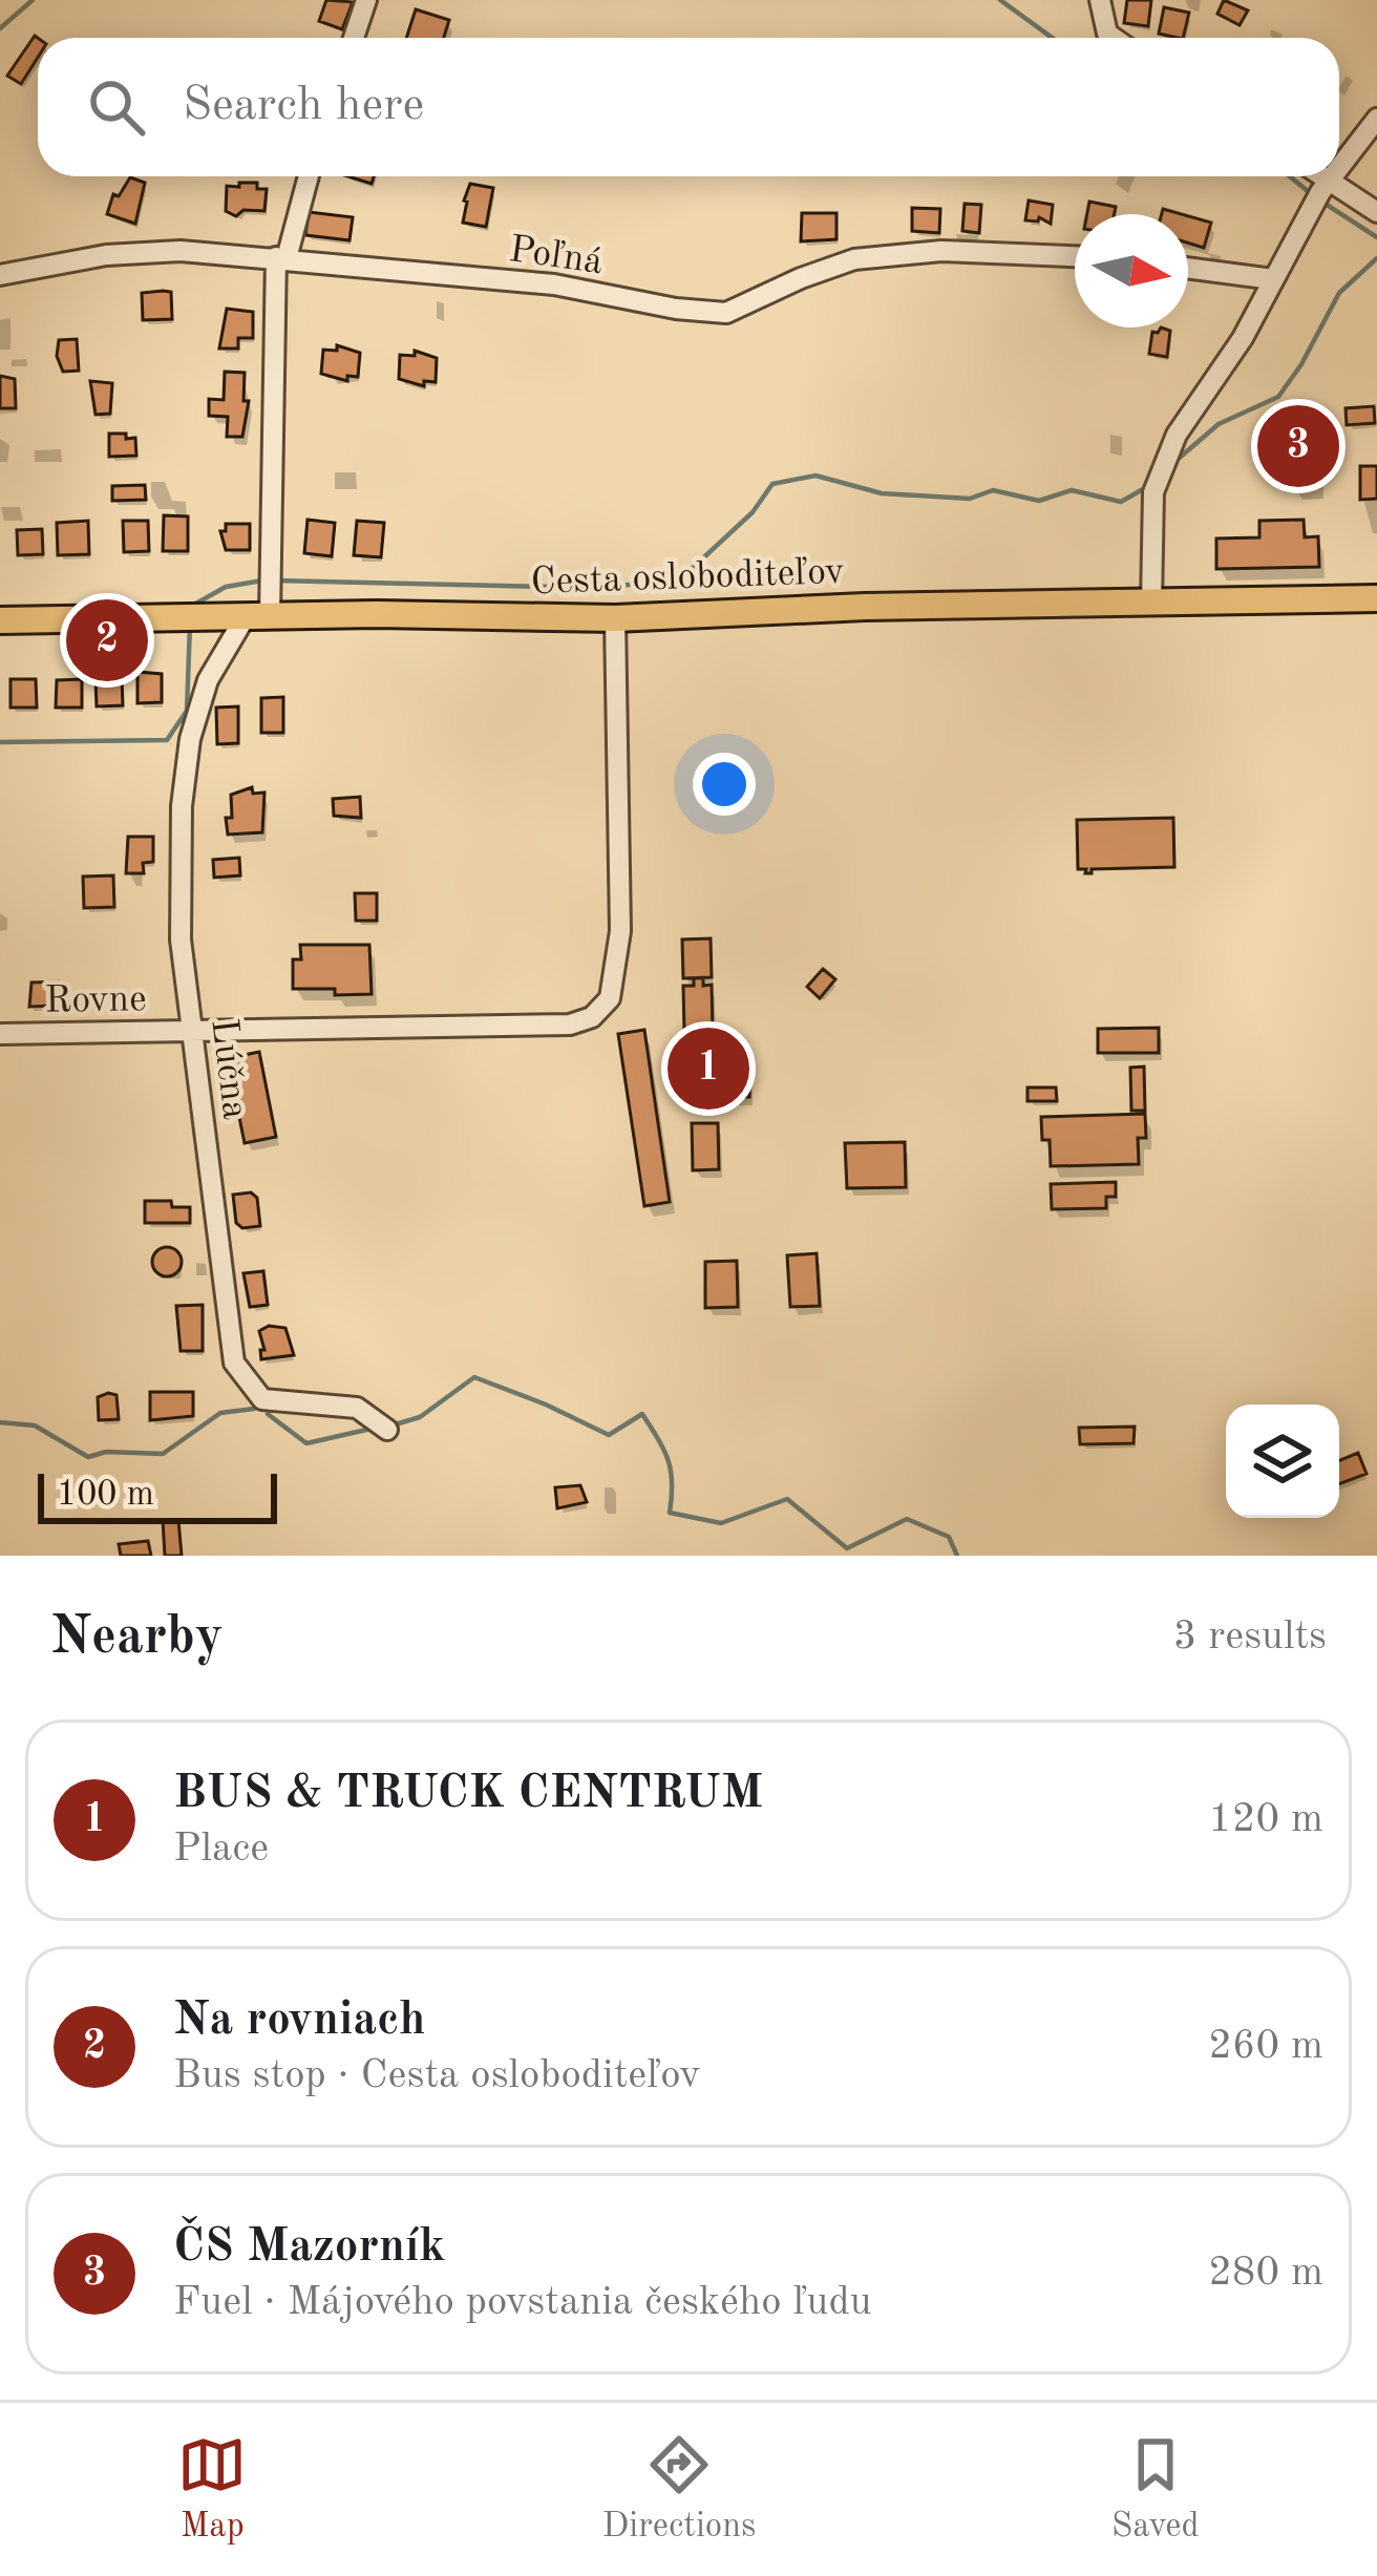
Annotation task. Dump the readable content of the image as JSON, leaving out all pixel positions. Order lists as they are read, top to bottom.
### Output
{
  "streets": {
    "main road": ["Cesta osloboditeľov"],
    "street": ["Poľná", "Rovne", "Lúčna"]
  },
  "crossings": [
    ["Cesta osloboditeľov", "Rovne"],
    ["Cesta osloboditeľov", "Lúčna"],
    ["Rovne", "Lúčna"]
  ],
  "scale_bar": "100 m",
  "north": "right",
  "page": {
    "search": "Search here",
    "pins": ["3", "2", "1"],
    "scale": "100 m",
    "heading": ["Nearby", "3 results"],
    "list": [
      {
        "mark": "1",
        "name": "BUS & TRUCK CENTRUM",
        "note": "Place",
        "value": "120 m"
      },
      {
        "mark": "2",
        "name": "Na rovniach",
        "note": "Bus stop · Cesta osloboditeľov",
        "value": "260 m"
      },
      {
        "mark": "3",
        "name": "ČS Mazorník",
        "note": "Fuel · Májového povstania českého ľudu",
        "value": "280 m"
      }
    ],
    "nav": ["Map", "Directions", "Saved"]
  }
}
